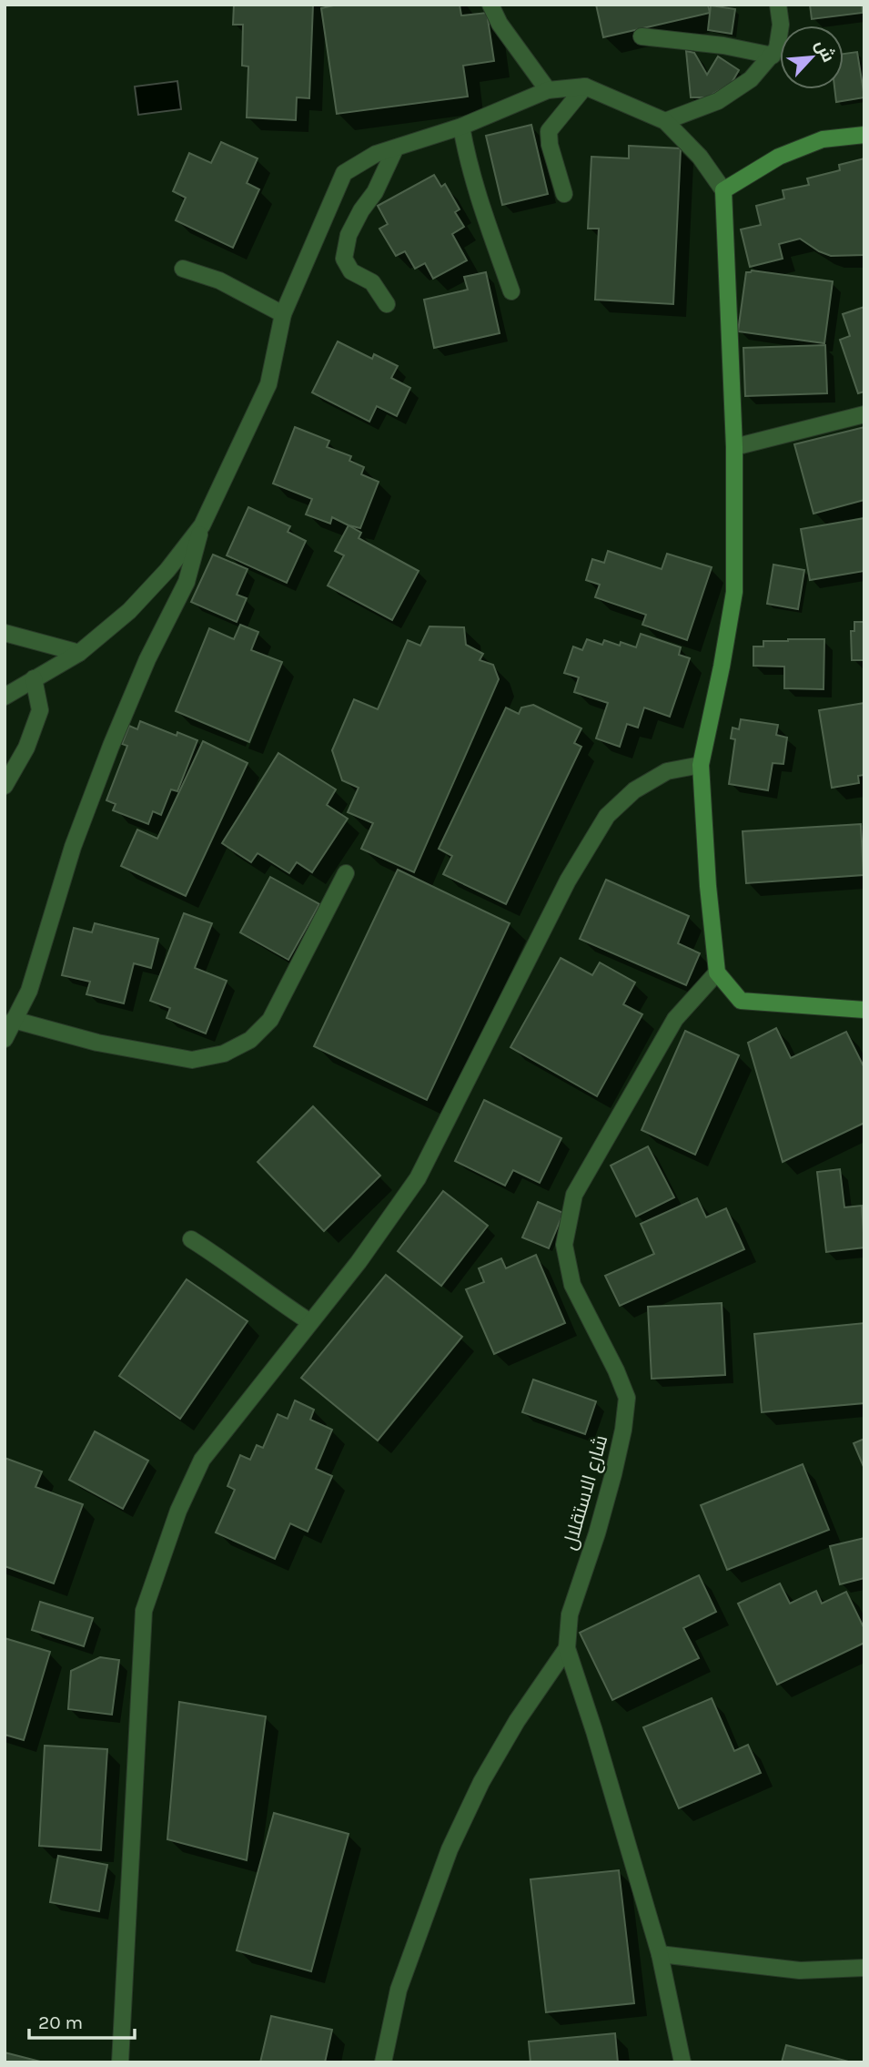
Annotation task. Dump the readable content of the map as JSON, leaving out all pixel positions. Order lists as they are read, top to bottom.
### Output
{
  "streets": {
    "street": ["شارع الاستقلال"]
  },
  "scale_bar": "20 m",
  "north": "top right"
}
